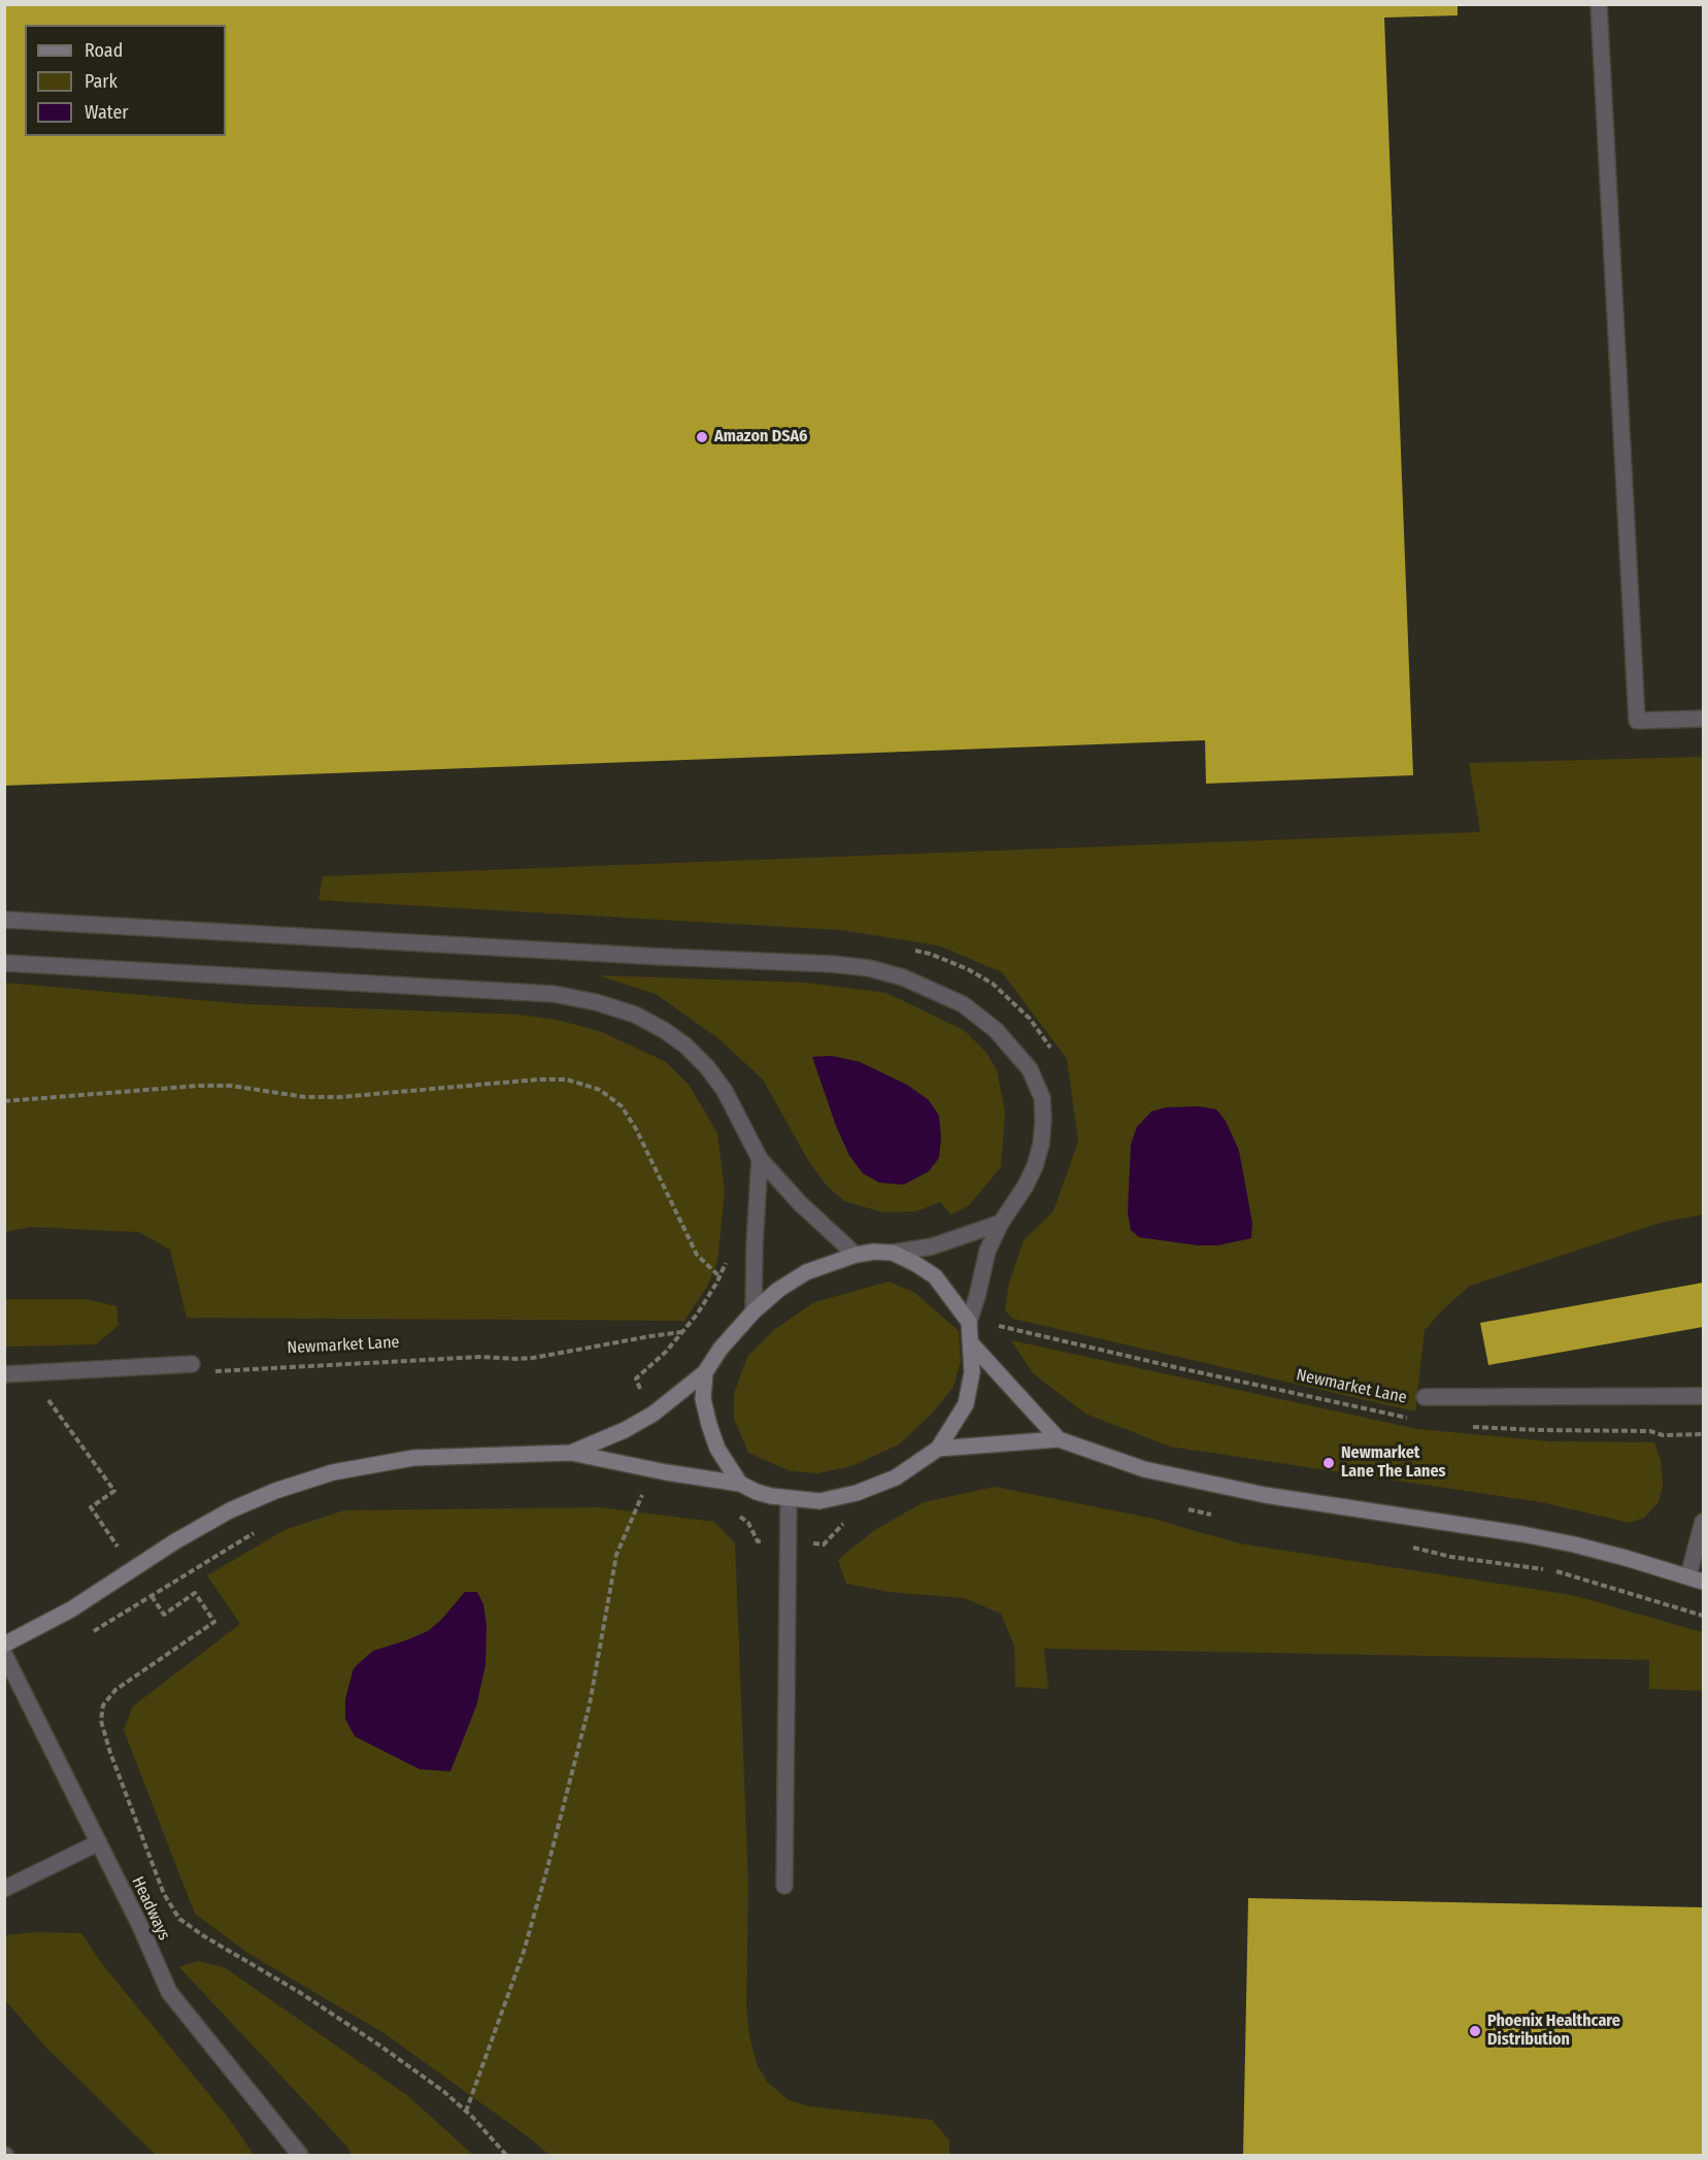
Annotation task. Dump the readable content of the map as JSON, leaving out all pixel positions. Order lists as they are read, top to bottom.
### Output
{
  "streets": {
    "street": ["Newmarket Lane", "Headways"]
  },
  "places": ["Amazon DSA6", "Newmarket Lane The Lanes", "Phoenix Healthcare Distribution"],
  "legend": ["Road", "Park", "Water"]
}
